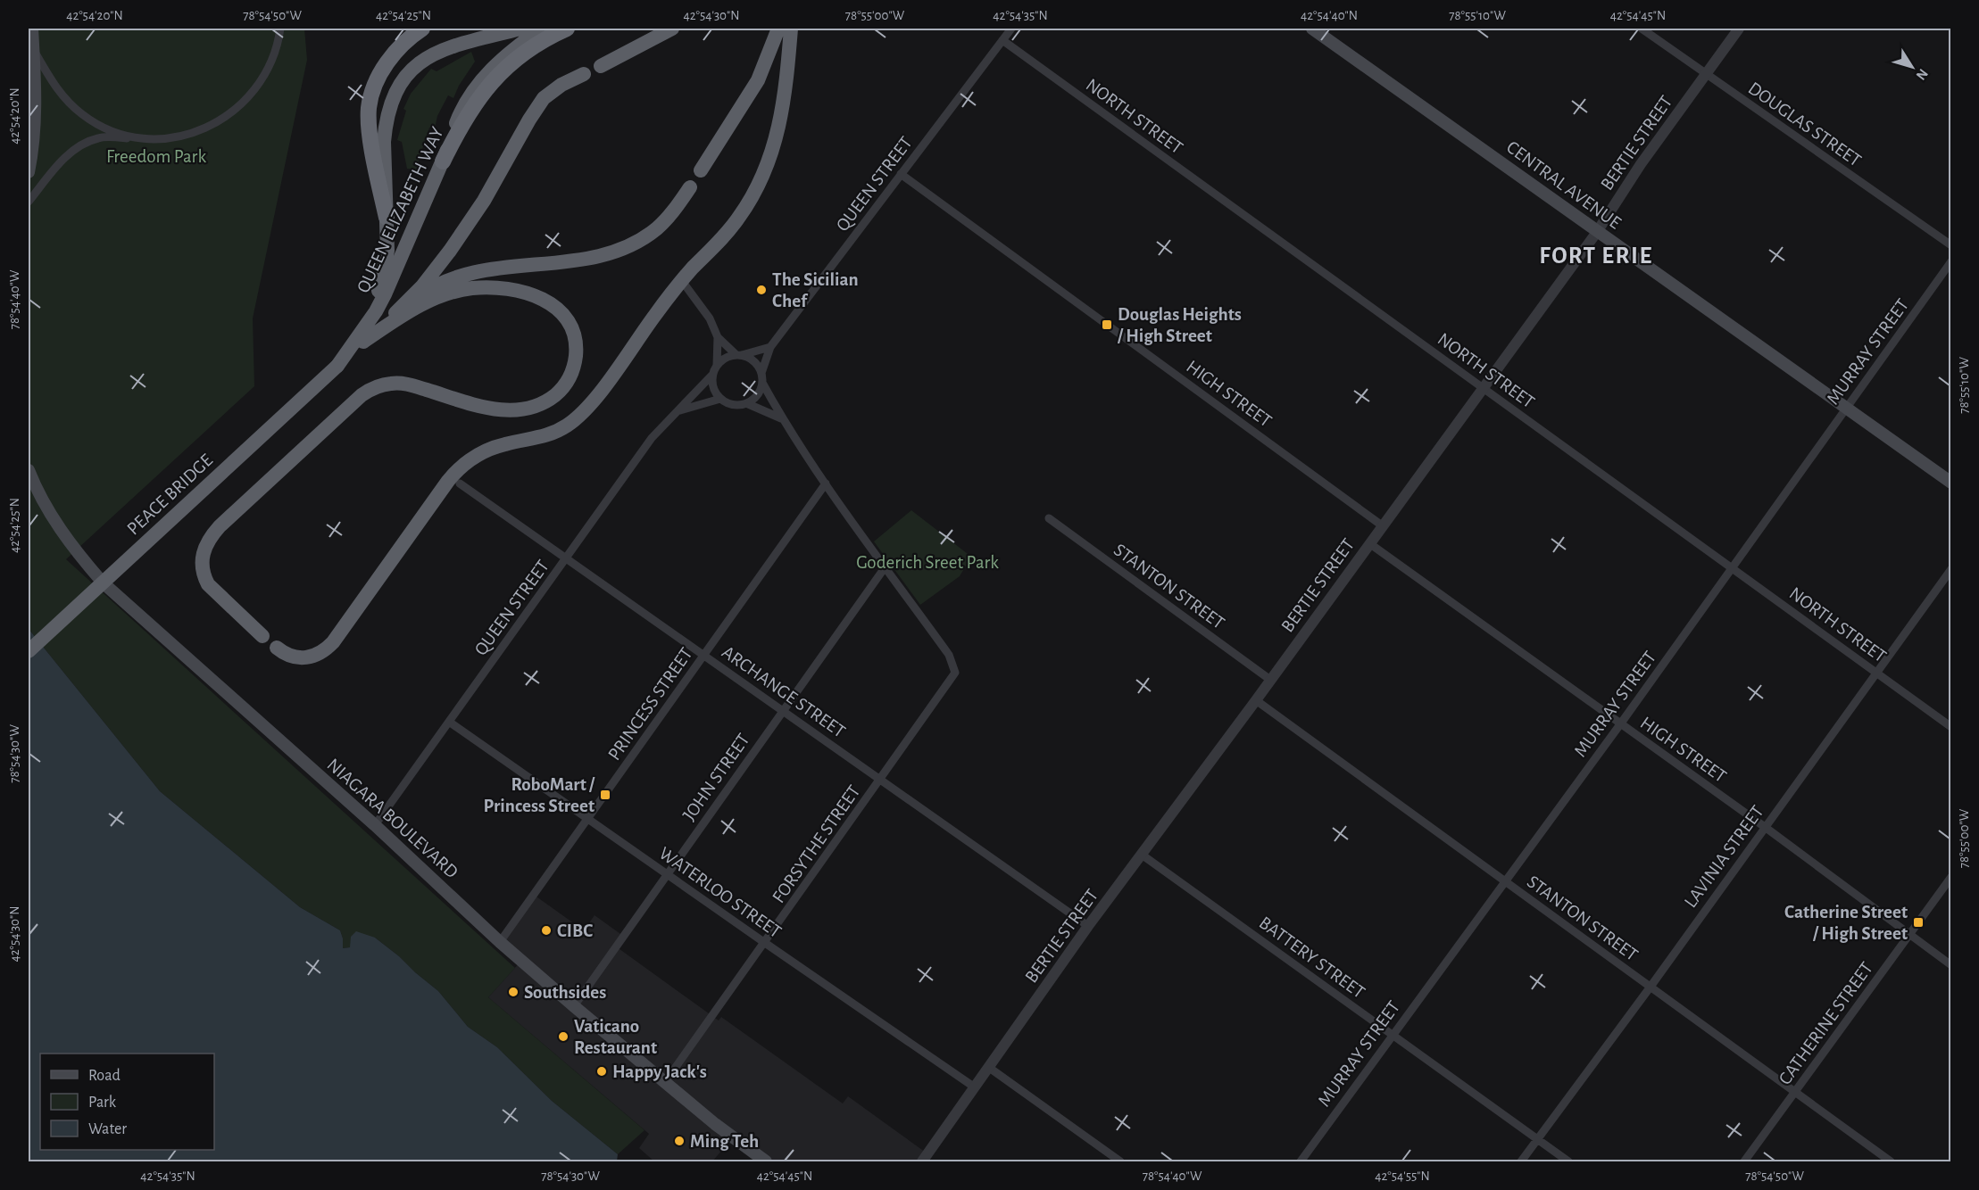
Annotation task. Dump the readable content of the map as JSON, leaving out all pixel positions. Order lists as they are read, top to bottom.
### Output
{
  "streets": {
    "highway": ["QUEEN ELIZABETH WAY", "PEACE BRIDGE"],
    "main road": ["CENTRAL AVENUE", "NIAGARA BOULEVARD"],
    "street": [
      "NORTH STREET",
      "DOUGLAS STREET",
      "BERTIE STREET",
      "QUEEN STREET",
      "MURRAY STREET",
      "HIGH STREET",
      "STANTON STREET",
      "ARCHANGE STREET",
      "PRINCESS STREET",
      "JOHN STREET",
      "FORSYTHE STREET",
      "LAVINIA STREET",
      "WATERLOO STREET",
      "BATTERY STREET",
      "CATHERINE STREET"
    ]
  },
  "crossings": [
    ["NORTH STREET", "BERTIE STREET"],
    ["NORTH STREET", "QUEEN STREET"],
    ["NORTH STREET", "MURRAY STREET"],
    ["NORTH STREET", "LAVINIA STREET"],
    ["DOUGLAS STREET", "BERTIE STREET"],
    ["BERTIE STREET", "CENTRAL AVENUE"],
    ["BERTIE STREET", "HIGH STREET"],
    ["BERTIE STREET", "STANTON STREET"],
    ["BERTIE STREET", "ARCHANGE STREET"],
    ["BERTIE STREET", "WATERLOO STREET"],
    ["BERTIE STREET", "BATTERY STREET"],
    ["QUEEN STREET", "HIGH STREET"],
    ["QUEEN STREET", "ARCHANGE STREET"],
    ["QUEEN STREET", "NIAGARA BOULEVARD"],
    ["QUEEN STREET", "WATERLOO STREET"],
    ["CENTRAL AVENUE", "MURRAY STREET"],
    ["QUEEN ELIZABETH WAY", "PEACE BRIDGE"],
    ["MURRAY STREET", "HIGH STREET"],
    ["MURRAY STREET", "STANTON STREET"],
    ["MURRAY STREET", "BATTERY STREET"],
    ["HIGH STREET", "LAVINIA STREET"],
    ["HIGH STREET", "CATHERINE STREET"],
    ["STANTON STREET", "LAVINIA STREET"],
    ["STANTON STREET", "CATHERINE STREET"],
    ["ARCHANGE STREET", "PRINCESS STREET"],
    ["ARCHANGE STREET", "JOHN STREET"],
    ["ARCHANGE STREET", "FORSYTHE STREET"],
    ["PRINCESS STREET", "NIAGARA BOULEVARD"],
    ["PRINCESS STREET", "WATERLOO STREET"],
    ["JOHN STREET", "NIAGARA BOULEVARD"],
    ["JOHN STREET", "FORSYTHE STREET"],
    ["JOHN STREET", "WATERLOO STREET"],
    ["NIAGARA BOULEVARD", "FORSYTHE STREET"],
    ["FORSYTHE STREET", "WATERLOO STREET"],
    ["LAVINIA STREET", "BATTERY STREET"]
  ],
  "districts": ["FORT ERIE"],
  "parks": ["Freedom Park", "Goderich Sreet Park"],
  "places": {
    "other": [
      "The Sicilian Chef",
      "CIBC",
      "Southsides",
      "Vaticano Restaurant",
      "Happy Jack's",
      "Ming Teh"
    ],
    "transit": ["Douglas Heights / High Street", "RoboMart / Princess Street", "Catherine Street / High Street"]
  },
  "legend": ["Road", "Park", "Water"],
  "north": "bottom right",
  "coordinates": [
    "42°54'20\"N",
    "78°54'50\"W",
    "42°54'25\"N",
    "42°54'30\"N",
    "78°55'00\"W",
    "42°54'35\"N",
    "42°54'40\"N",
    "78°55'10\"W",
    "42°54'45\"N",
    "78°54'40\"W",
    "78°54'30\"W",
    "42°54'55\"N"
  ]
}
